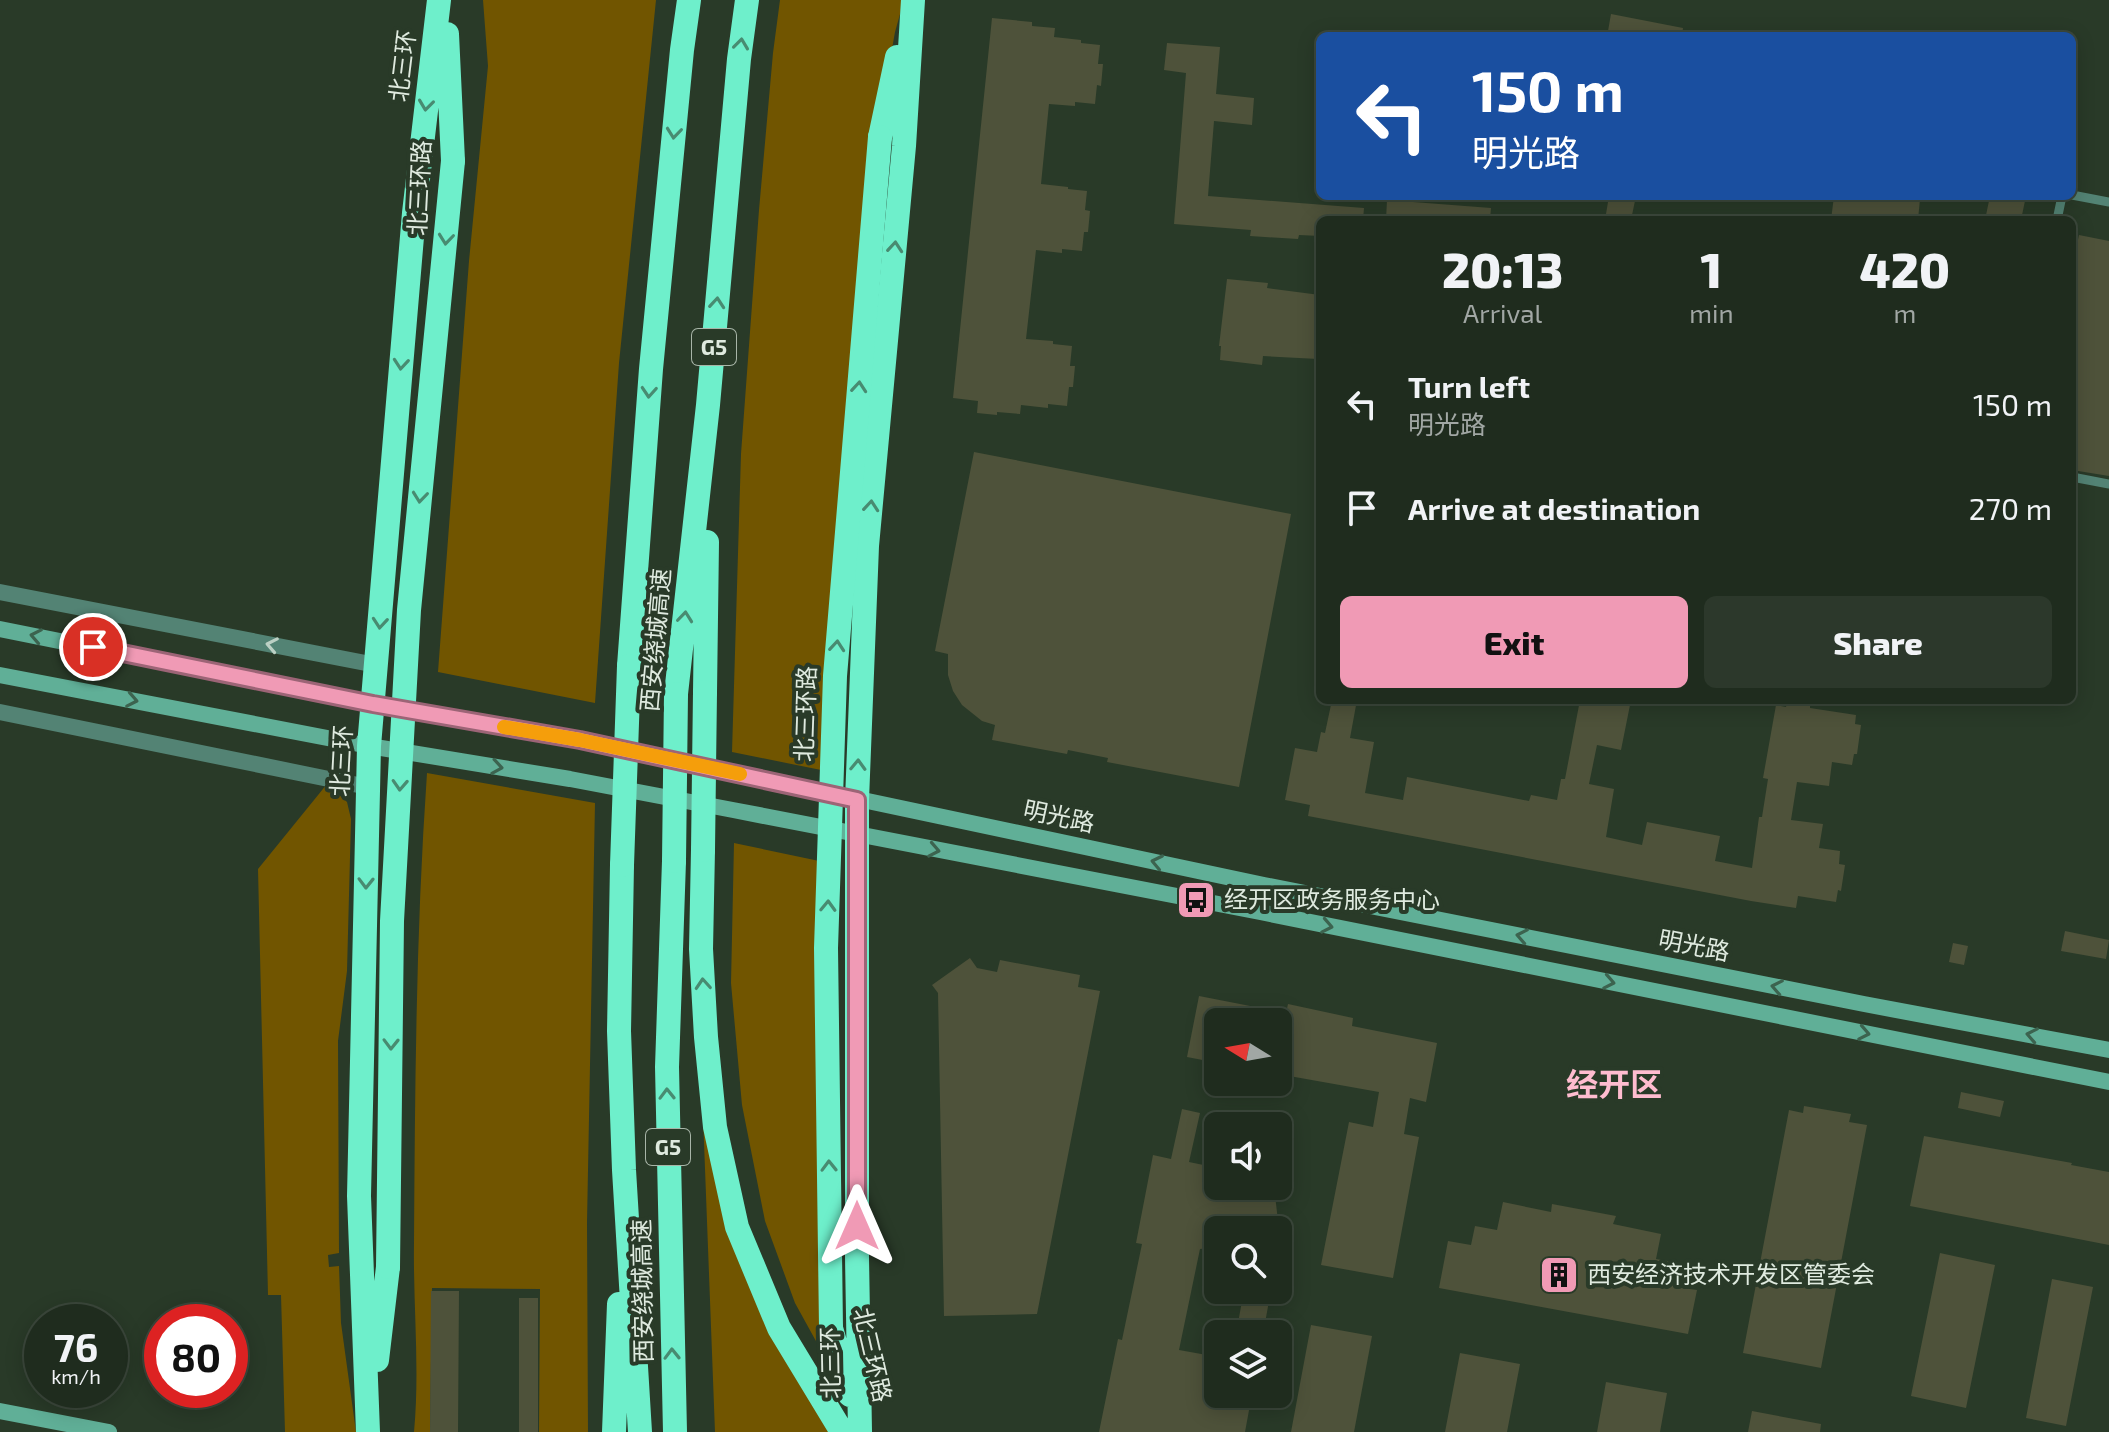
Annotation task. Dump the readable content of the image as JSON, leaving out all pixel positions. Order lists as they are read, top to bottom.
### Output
{
  "streets": {
    "highway": [
      "北三环",
      "北三环路",
      "G5",
      "西安绕城高速"
    ],
    "main road": ["明光路"]
  },
  "crossings": [
    ["北三环", "北三环路"],
    ["北三环", "明光路"]
  ],
  "districts": ["经开区"],
  "places": {
    "bus stop": ["经开区政务服务中心"],
    "building": ["西安经济技术开发区管委会"]
  },
  "north": "left",
  "page": {
    "turn": ["150 m", "明光路"],
    "eta": [
      "20:13",
      "Arrival",
      "1",
      "min",
      "420",
      "m"
    ],
    "list": [
      {
        "name": "Turn left",
        "note": "明光路",
        "value": "150 m"
      },
      {
        "name": "Arrive at destination",
        "value": "270 m"
      }
    ],
    "buttons": ["Exit", "Share"],
    "speed": "76 km/h",
    "limit": "80"
  }
}
